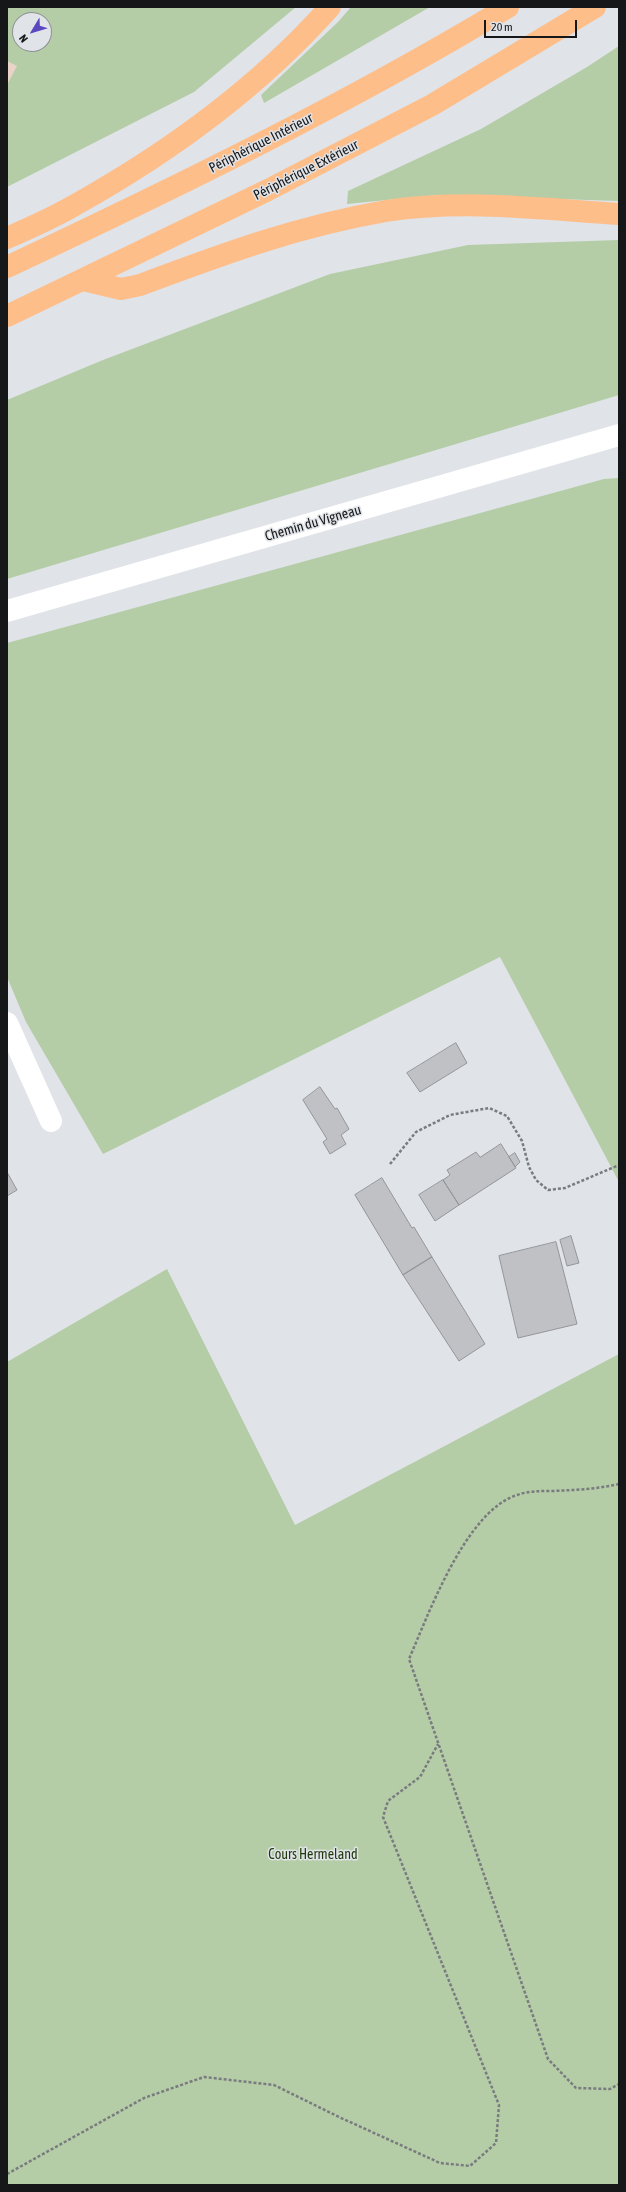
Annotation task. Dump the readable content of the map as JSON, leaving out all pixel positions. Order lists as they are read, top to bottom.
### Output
{
  "streets": {
    "highway": ["Périphérique Intérieur", "Périphérique Extérieur"],
    "street": ["Chemin du Vigneau"]
  },
  "parks": ["Cours Hermeland"],
  "scale_bar": "20 m",
  "north": "bottom left"
}
